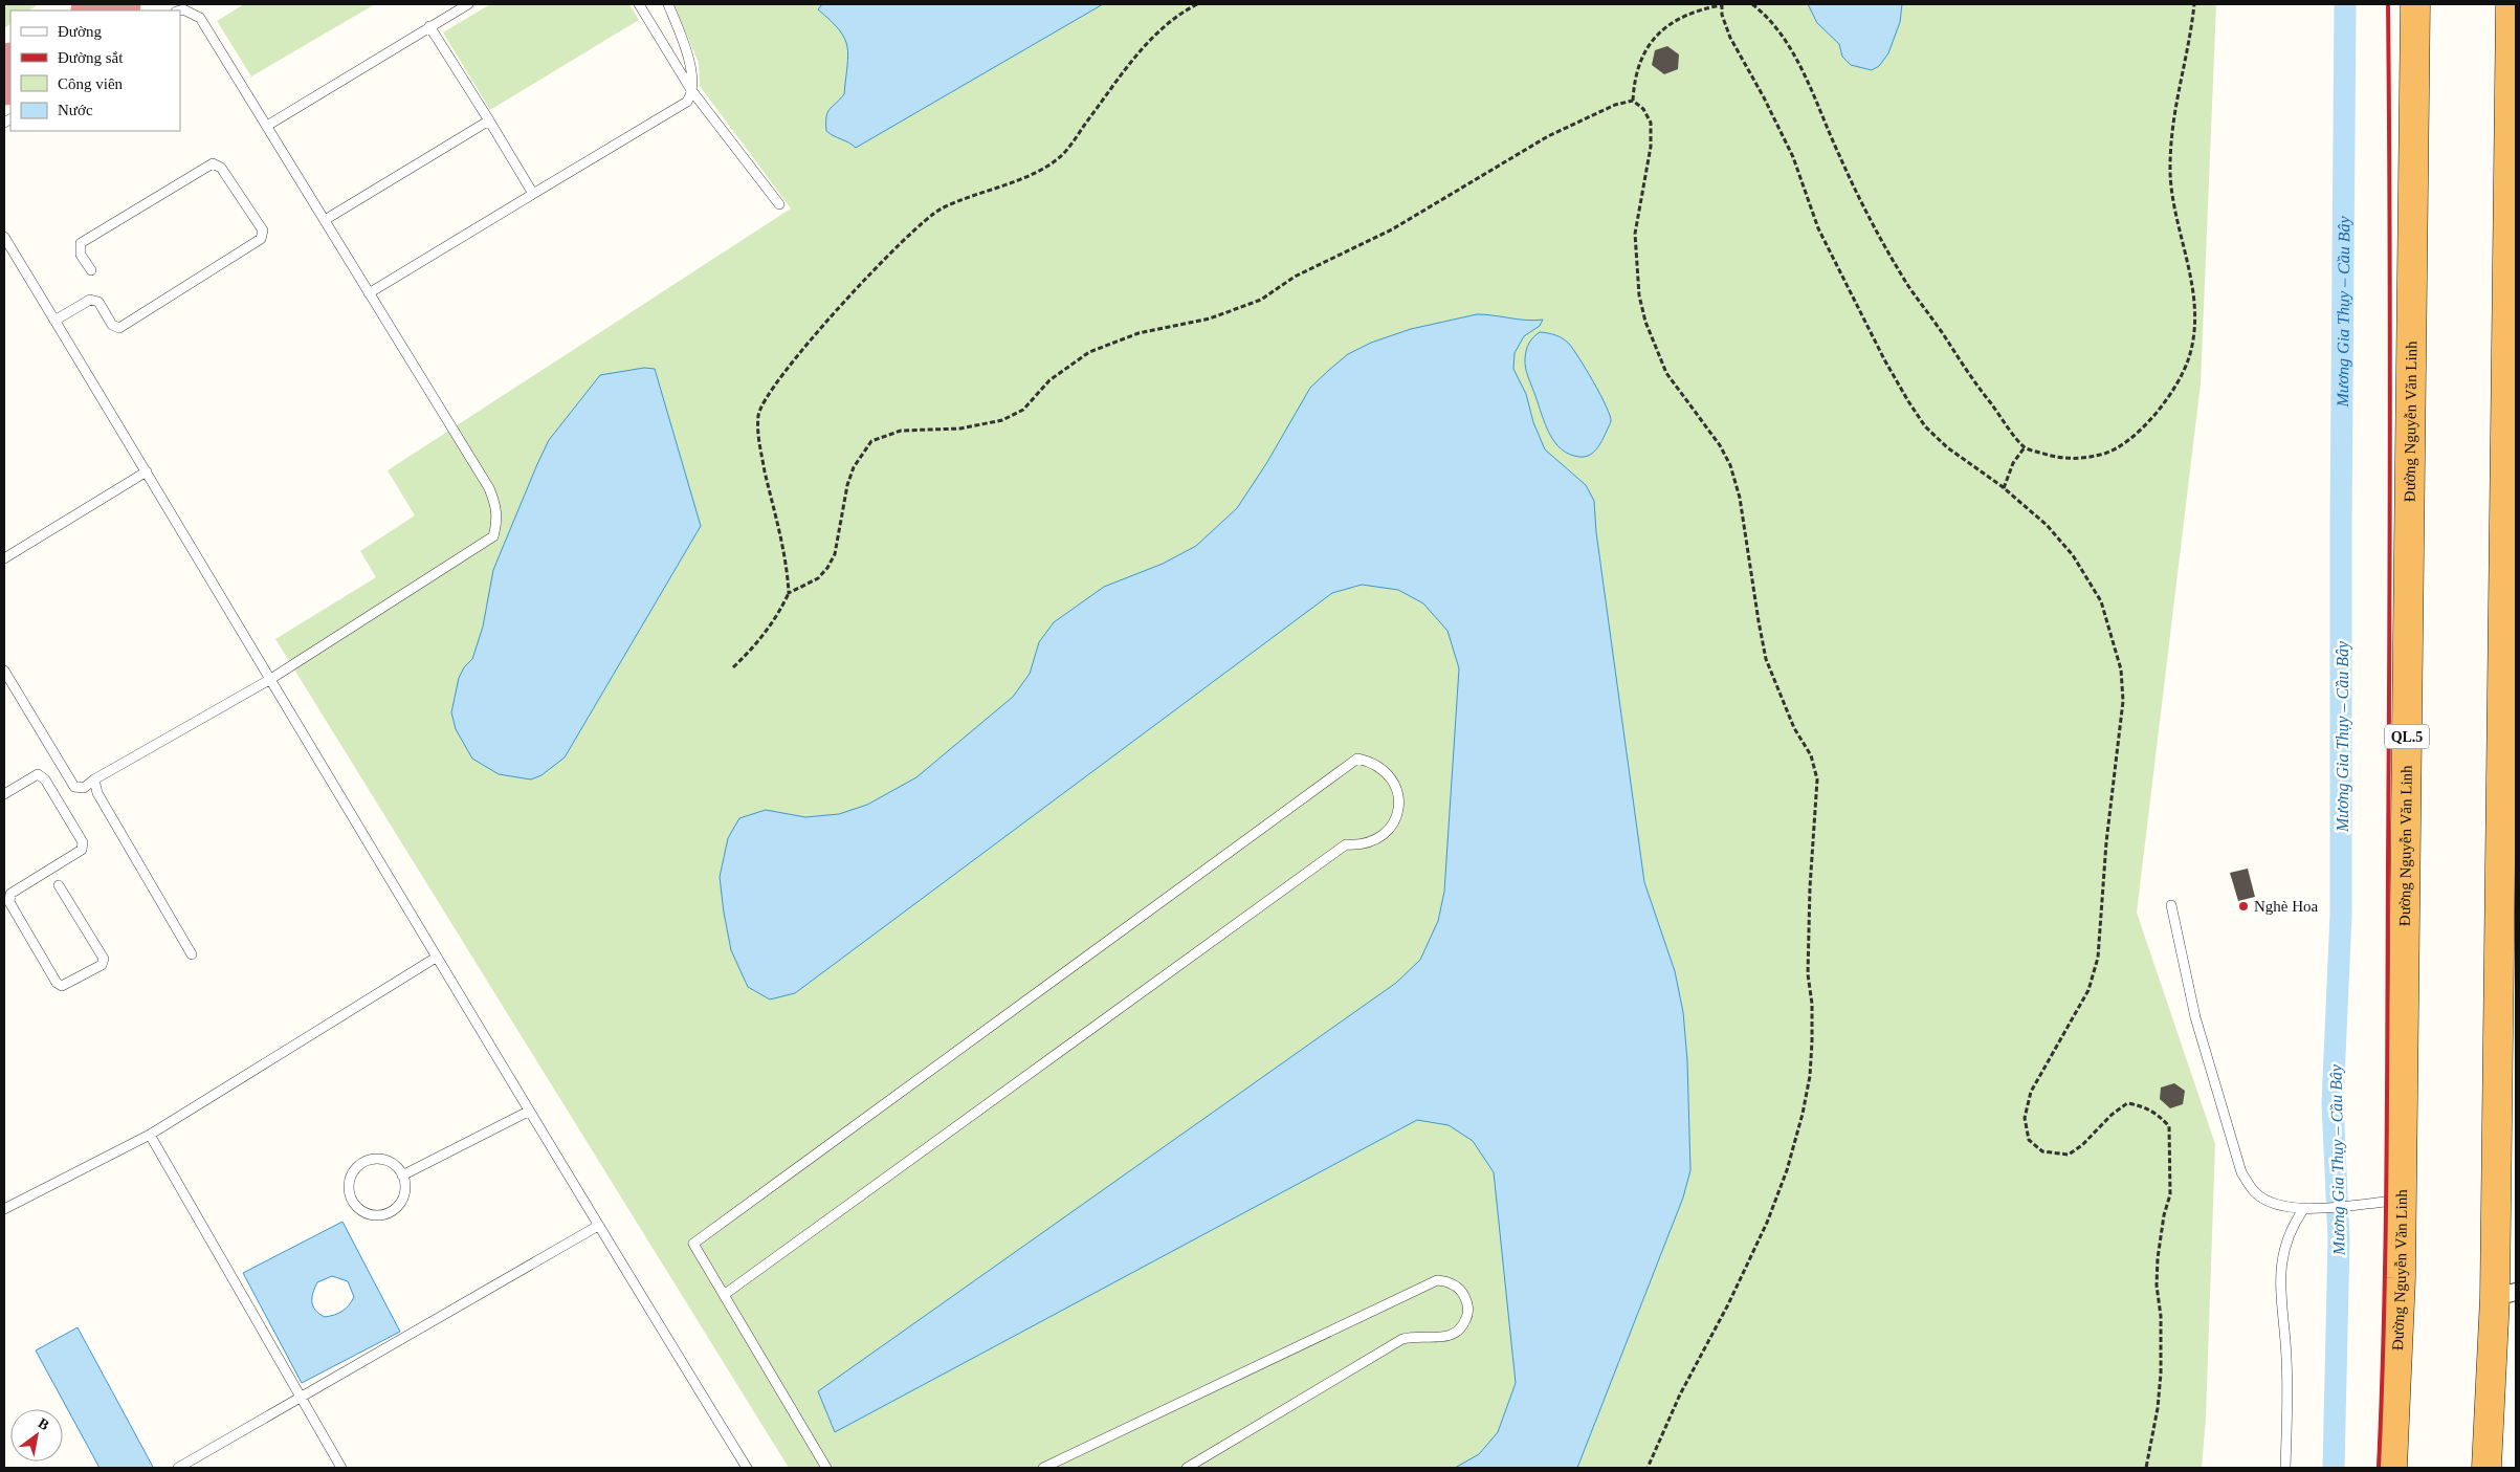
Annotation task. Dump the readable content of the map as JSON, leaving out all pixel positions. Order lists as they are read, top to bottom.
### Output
{
  "streets": {
    "highway": ["Đường Nguyễn Văn Linh", "QL.5"]
  },
  "water": ["Mương Gia Thụy – Cầu Bây"],
  "places": ["Nghè Hoa"],
  "legend": [
    "Đường",
    "Đường sắt",
    "Công viên",
    "Nước"
  ],
  "north": "top right"
}
